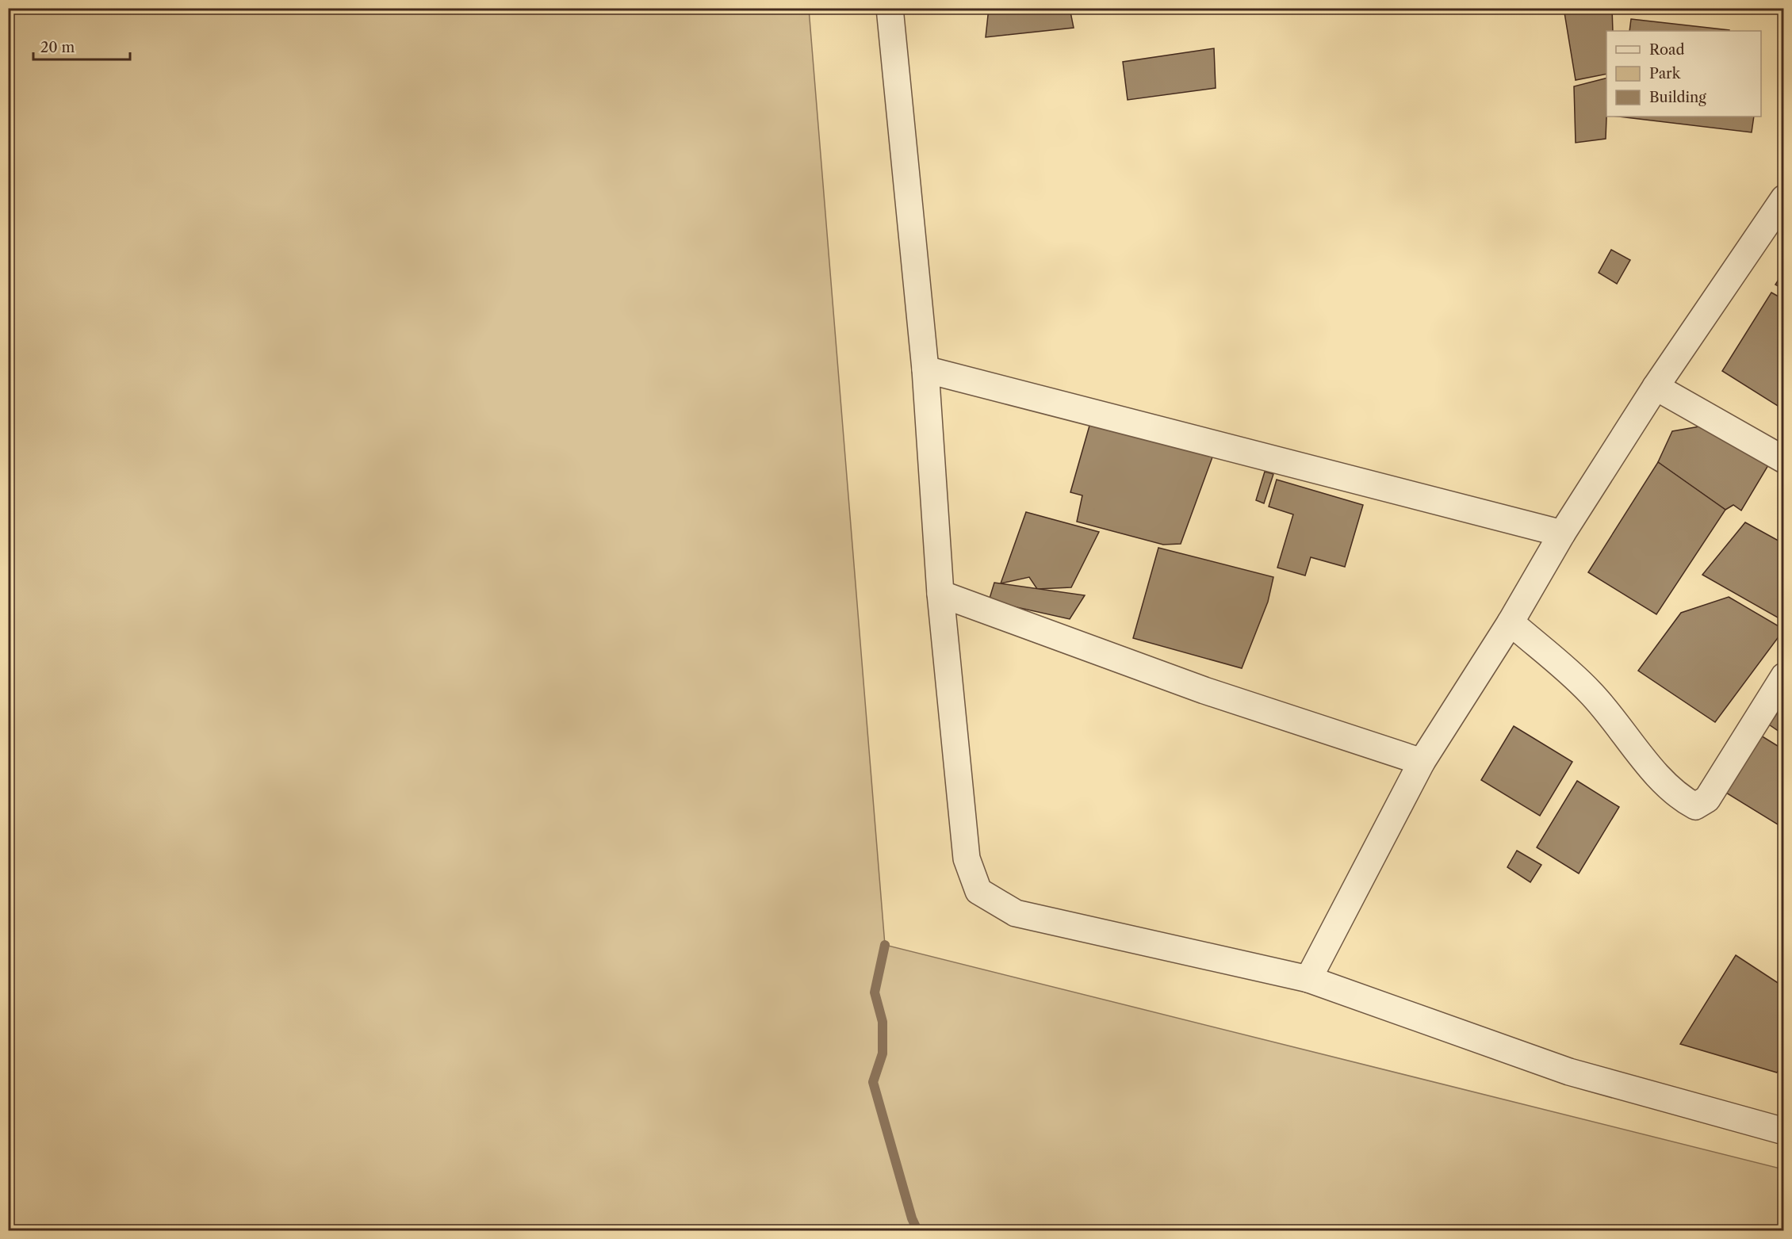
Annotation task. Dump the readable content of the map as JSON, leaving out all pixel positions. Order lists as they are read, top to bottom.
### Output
{
  "legend": ["Road", "Park", "Building"],
  "scale_bar": "20 m"
}
